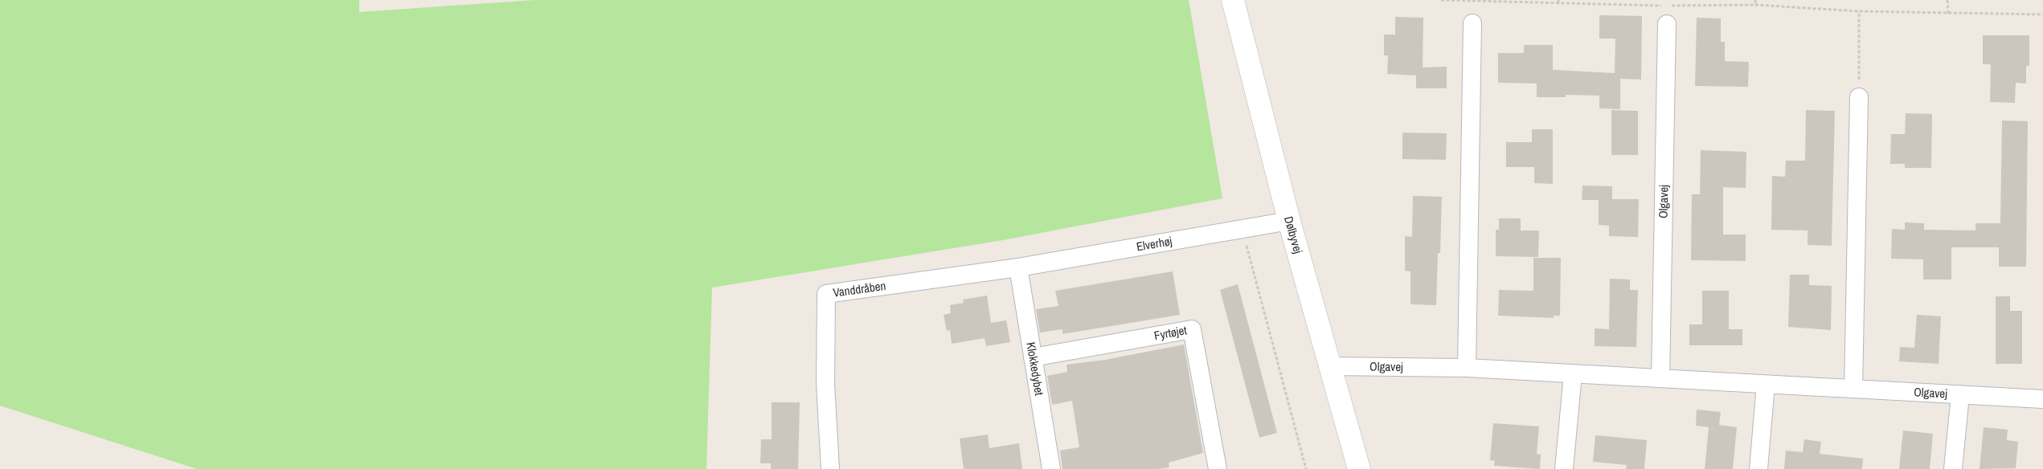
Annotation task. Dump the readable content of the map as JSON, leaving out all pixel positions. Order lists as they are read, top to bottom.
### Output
{
  "streets": {
    "street": [
      "Olgavej",
      "Dølbyvej",
      "Elverhøj",
      "Vanddråben",
      "Fyrtøjet",
      "Klokkedybet"
    ]
  },
  "crossings": [
    ["Olgavej", "Dølbyvej"],
    ["Dølbyvej", "Elverhøj"],
    ["Elverhøj", "Vanddråben"],
    ["Elverhøj", "Klokkedybet"],
    ["Vanddråben", "Klokkedybet"],
    ["Fyrtøjet", "Klokkedybet"]
  ]
}
